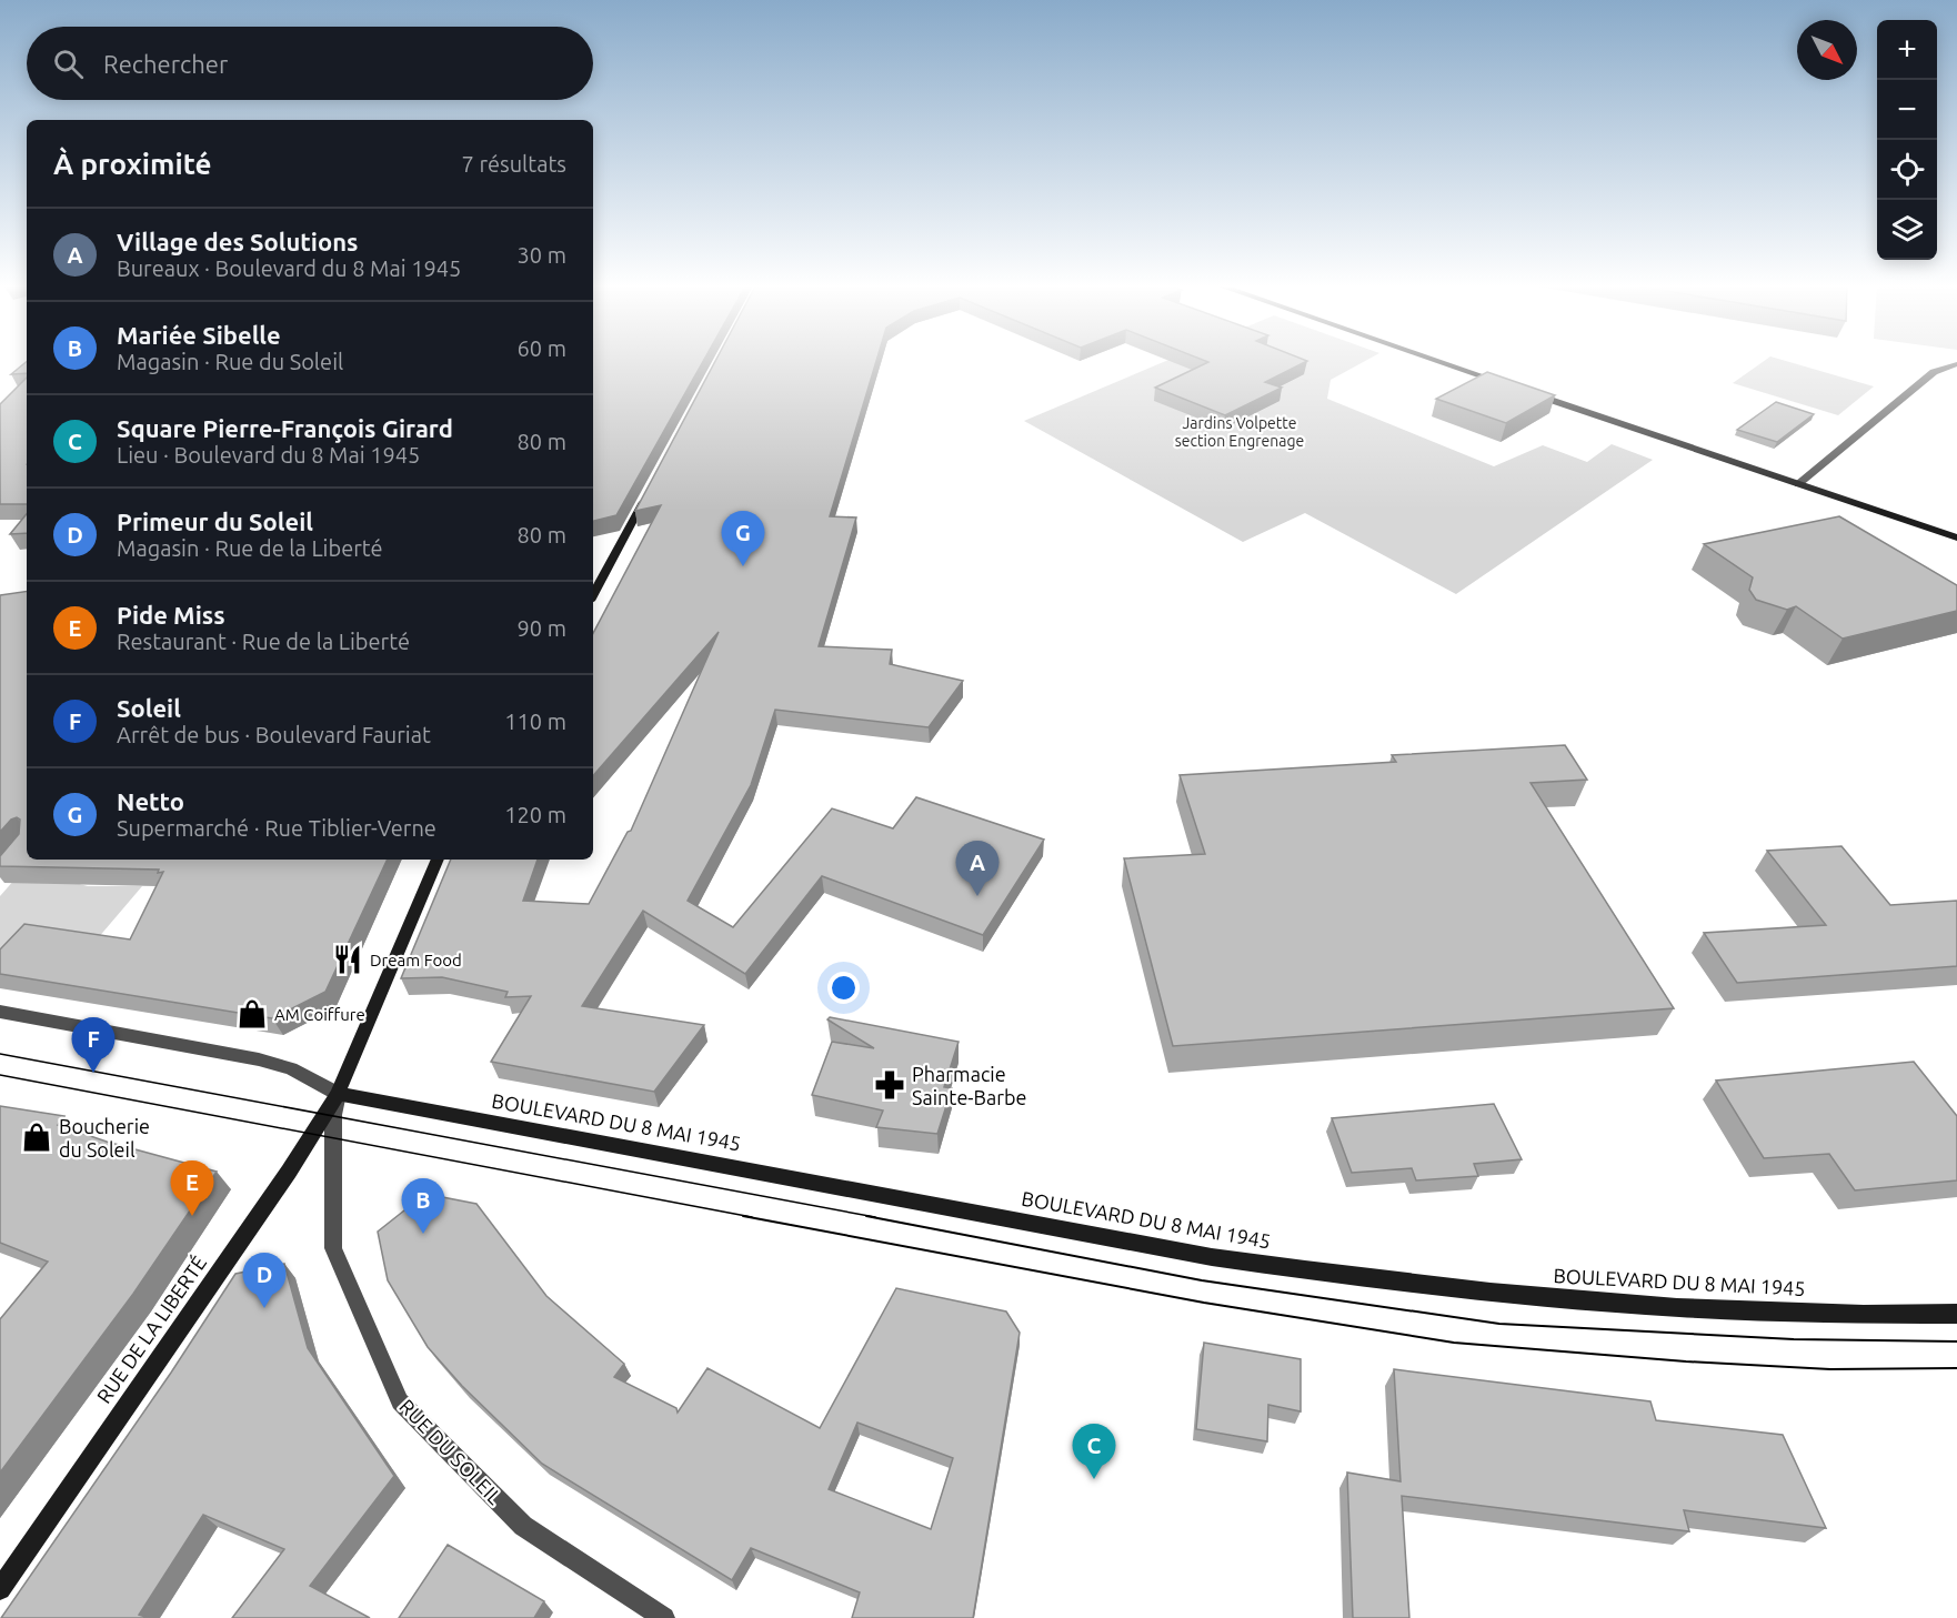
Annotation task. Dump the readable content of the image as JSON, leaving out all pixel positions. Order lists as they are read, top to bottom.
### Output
{
  "streets": {
    "main road": ["BOULEVARD DU 8 MAI 1945", "RUE DE LA LIBERTÉ"],
    "street": ["RUE DU SOLEIL"]
  },
  "crossings": [
    ["BOULEVARD DU 8 MAI 1945", "RUE DE LA LIBERTÉ"],
    ["BOULEVARD DU 8 MAI 1945", "RUE DU SOLEIL"],
    ["RUE DE LA LIBERTÉ", "RUE DU SOLEIL"]
  ],
  "parks": ["Jardins Volpette section Engrenage"],
  "places": {
    "restaurant": ["Dream Food"],
    "shop": ["AM Coiffure", "Boucherie du Soleil"],
    "pharmacy": ["Pharmacie Sainte-Barbe"]
  },
  "north": "bottom right",
  "page": {
    "map_buttons": ["+", "−"],
    "search": "Rechercher",
    "heading": ["À proximité", "7 résultats"],
    "list": [
      {
        "mark": "A",
        "name": "Village des Solutions",
        "note": "Bureaux · Boulevard du 8 Mai 1945",
        "value": "30 m"
      },
      {
        "mark": "B",
        "name": "Mariée Sibelle",
        "note": "Magasin · Rue du Soleil",
        "value": "60 m"
      },
      {
        "mark": "C",
        "name": "Square Pierre-François Girard",
        "note": "Lieu · Boulevard du 8 Mai 1945",
        "value": "80 m"
      },
      {
        "mark": "D",
        "name": "Primeur du Soleil",
        "note": "Magasin · Rue de la Liberté",
        "value": "80 m"
      },
      {
        "mark": "E",
        "name": "Pide Miss",
        "note": "Restaurant · Rue de la Liberté",
        "value": "90 m"
      },
      {
        "mark": "F",
        "name": "Soleil",
        "note": "Arrêt de bus · Boulevard Fauriat",
        "value": "110 m"
      },
      {
        "mark": "G",
        "name": "Netto",
        "note": "Supermarché · Rue Tiblier-Verne",
        "value": "120 m"
      }
    ],
    "pins": [
      "G",
      "A",
      "F",
      "E",
      "B",
      "D",
      "C"
    ]
  }
}
